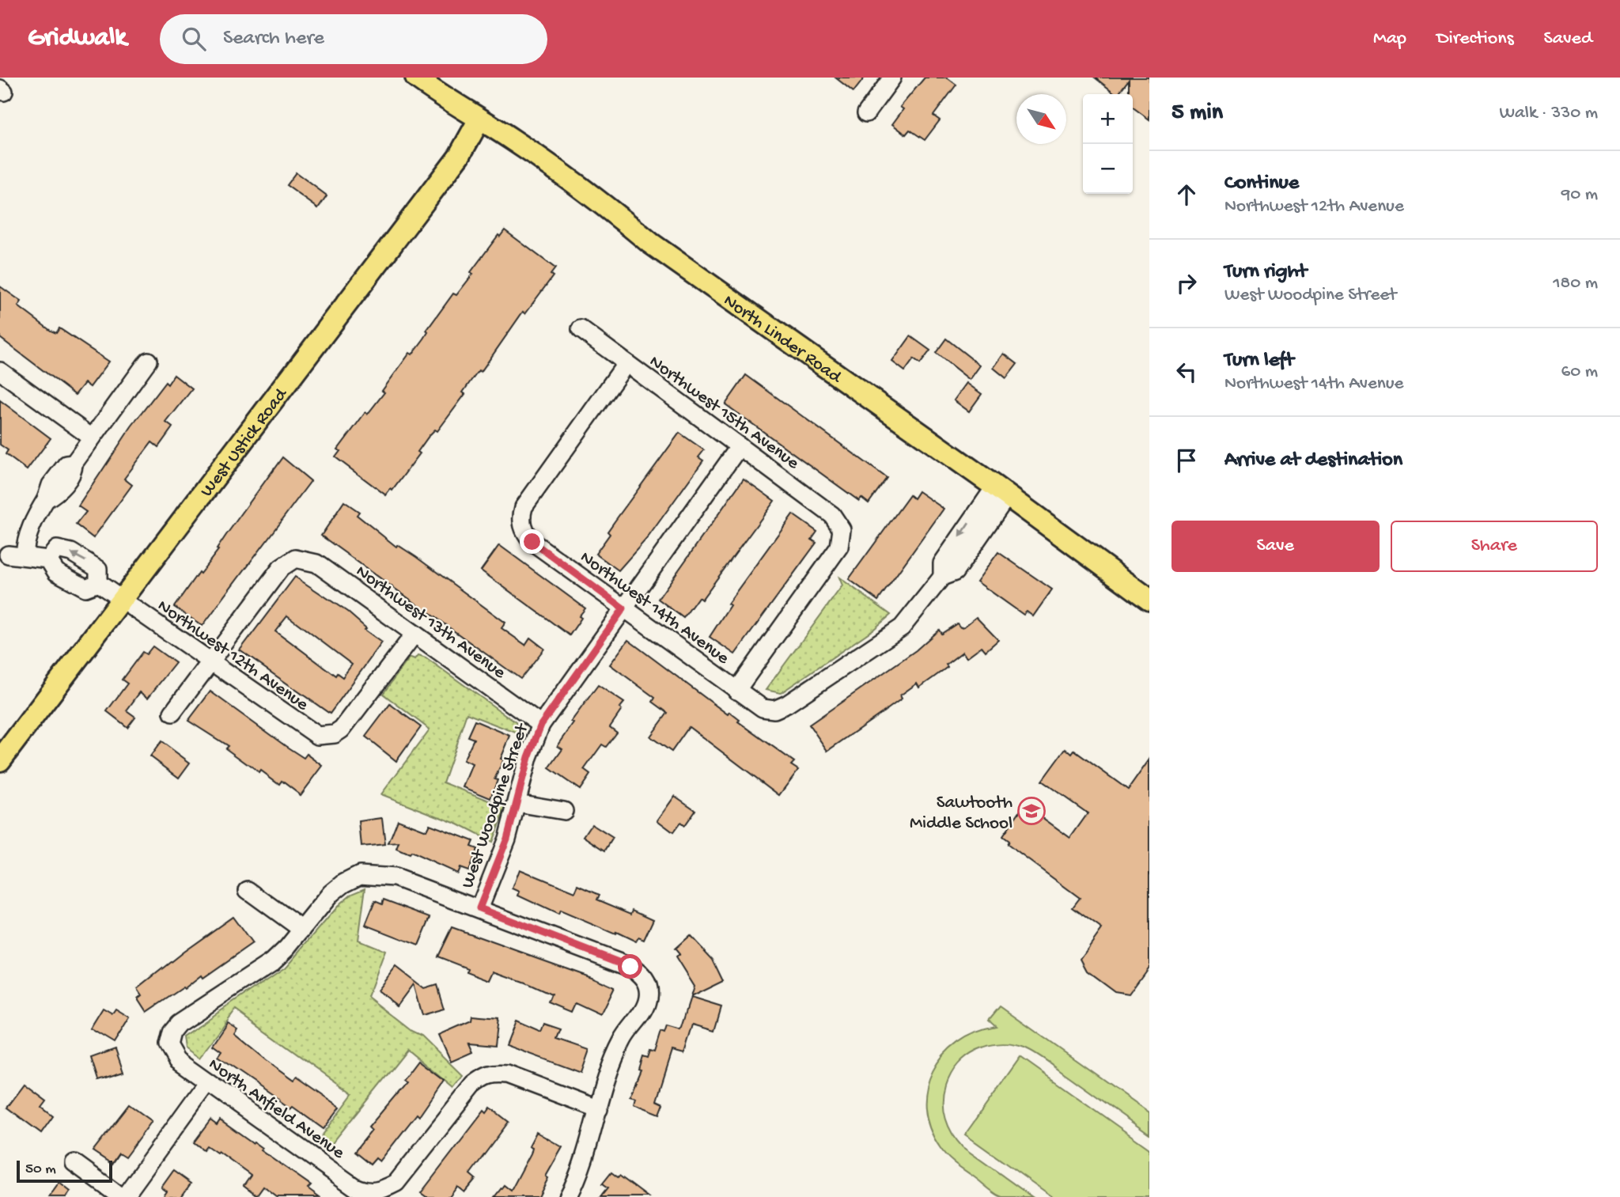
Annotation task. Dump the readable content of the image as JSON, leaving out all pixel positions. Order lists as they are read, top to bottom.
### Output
{
  "streets": {
    "main road": ["North Linder Road", "West Ustick Road"],
    "street": [
      "Northwest 15th Avenue",
      "Northwest 14th Avenue",
      "Northwest 13th Avenue",
      "Northwest 12th Avenue",
      "West Woodpine Street",
      "North Anfield Avenue"
    ]
  },
  "crossings": [
    ["North Linder Road", "West Ustick Road"],
    ["North Linder Road", "Northwest 14th Avenue"],
    ["Northwest 15th Avenue", "Northwest 14th Avenue"],
    ["Northwest 15th Avenue", "West Woodpine Street"],
    ["West Ustick Road", "Northwest 12th Avenue"],
    ["Northwest 14th Avenue", "West Woodpine Street"],
    ["Northwest 13th Avenue", "Northwest 12th Avenue"],
    ["Northwest 13th Avenue", "West Woodpine Street"]
  ],
  "places": {
    "school or university": ["Sawtooth Middle School"]
  },
  "scale_bar": "50 m",
  "north": "bottom right",
  "page": {
    "header": "Gridwalk",
    "search": "Search here",
    "nav": ["Map", "Directions", "Saved"],
    "heading": ["5 min", "Walk · 330 m"],
    "map_buttons": ["+", "−"],
    "list": [
      ["Continue", "Northwest 12th Avenue", "90 m"],
      ["Turn right", "West Woodpine Street", "180 m"],
      ["Turn left", "Northwest 14th Avenue", "60 m"],
      "Arrive at destination"
    ],
    "buttons": ["Save", "Share"],
    "scale": "50 m"
  }
}
